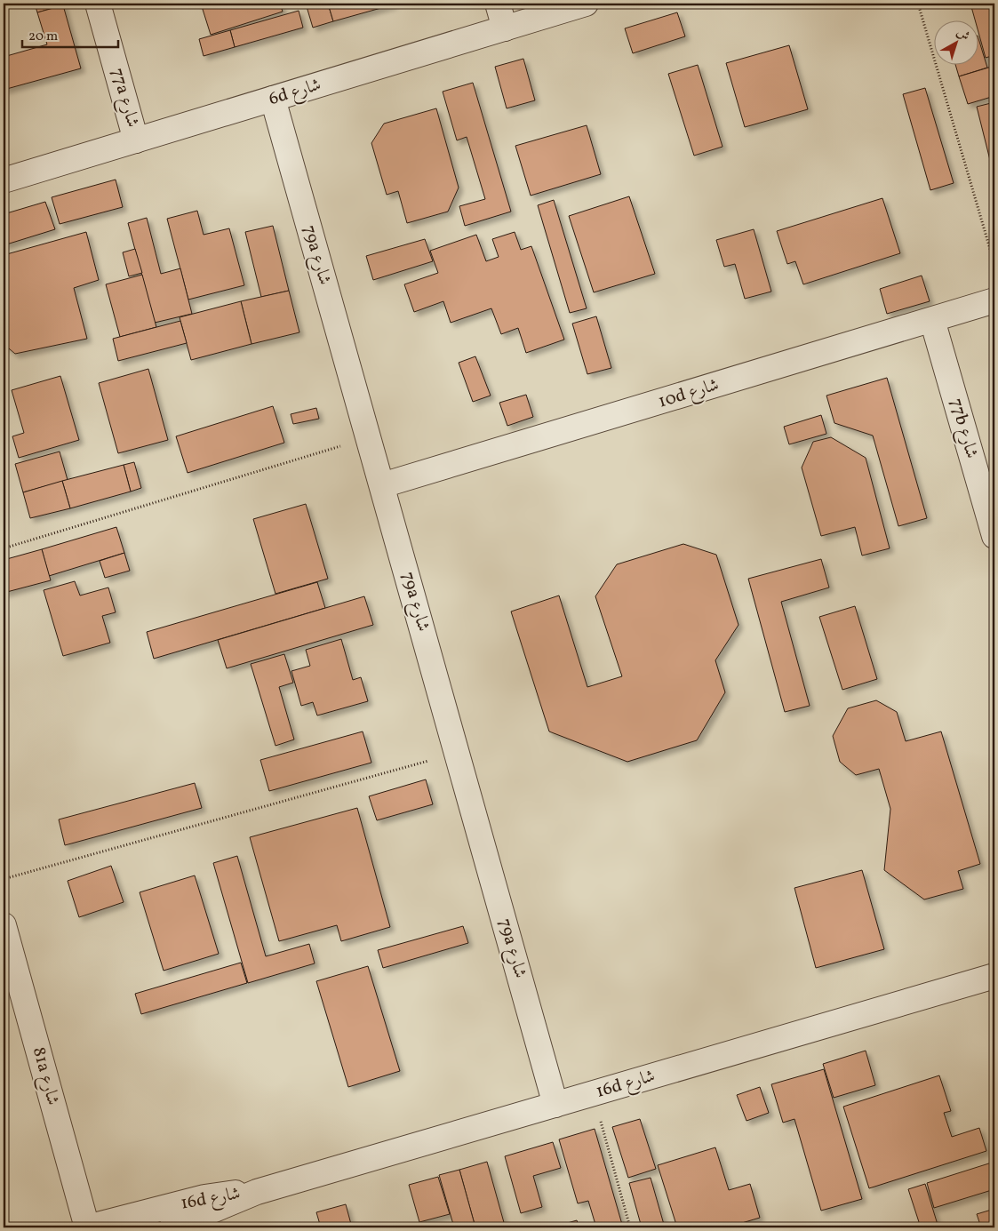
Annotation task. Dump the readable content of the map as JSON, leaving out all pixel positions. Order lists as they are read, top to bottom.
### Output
{
  "streets": {
    "street": [
      "6d شارع",
      "77a شارع",
      "79a شارع",
      "10d شارع",
      "77b شارع",
      "81a شارع",
      "16d شارع"
    ]
  },
  "crossings": [
    ["6d شارع", "77a شارع"],
    ["6d شارع", "79a شارع"],
    ["79a شارع", "10d شارع"],
    ["79a شارع", "16d شارع"],
    ["10d شارع", "77b شارع"],
    ["81a شارع", "16d شارع"]
  ],
  "scale_bar": "20 m",
  "north": "top right"
}
